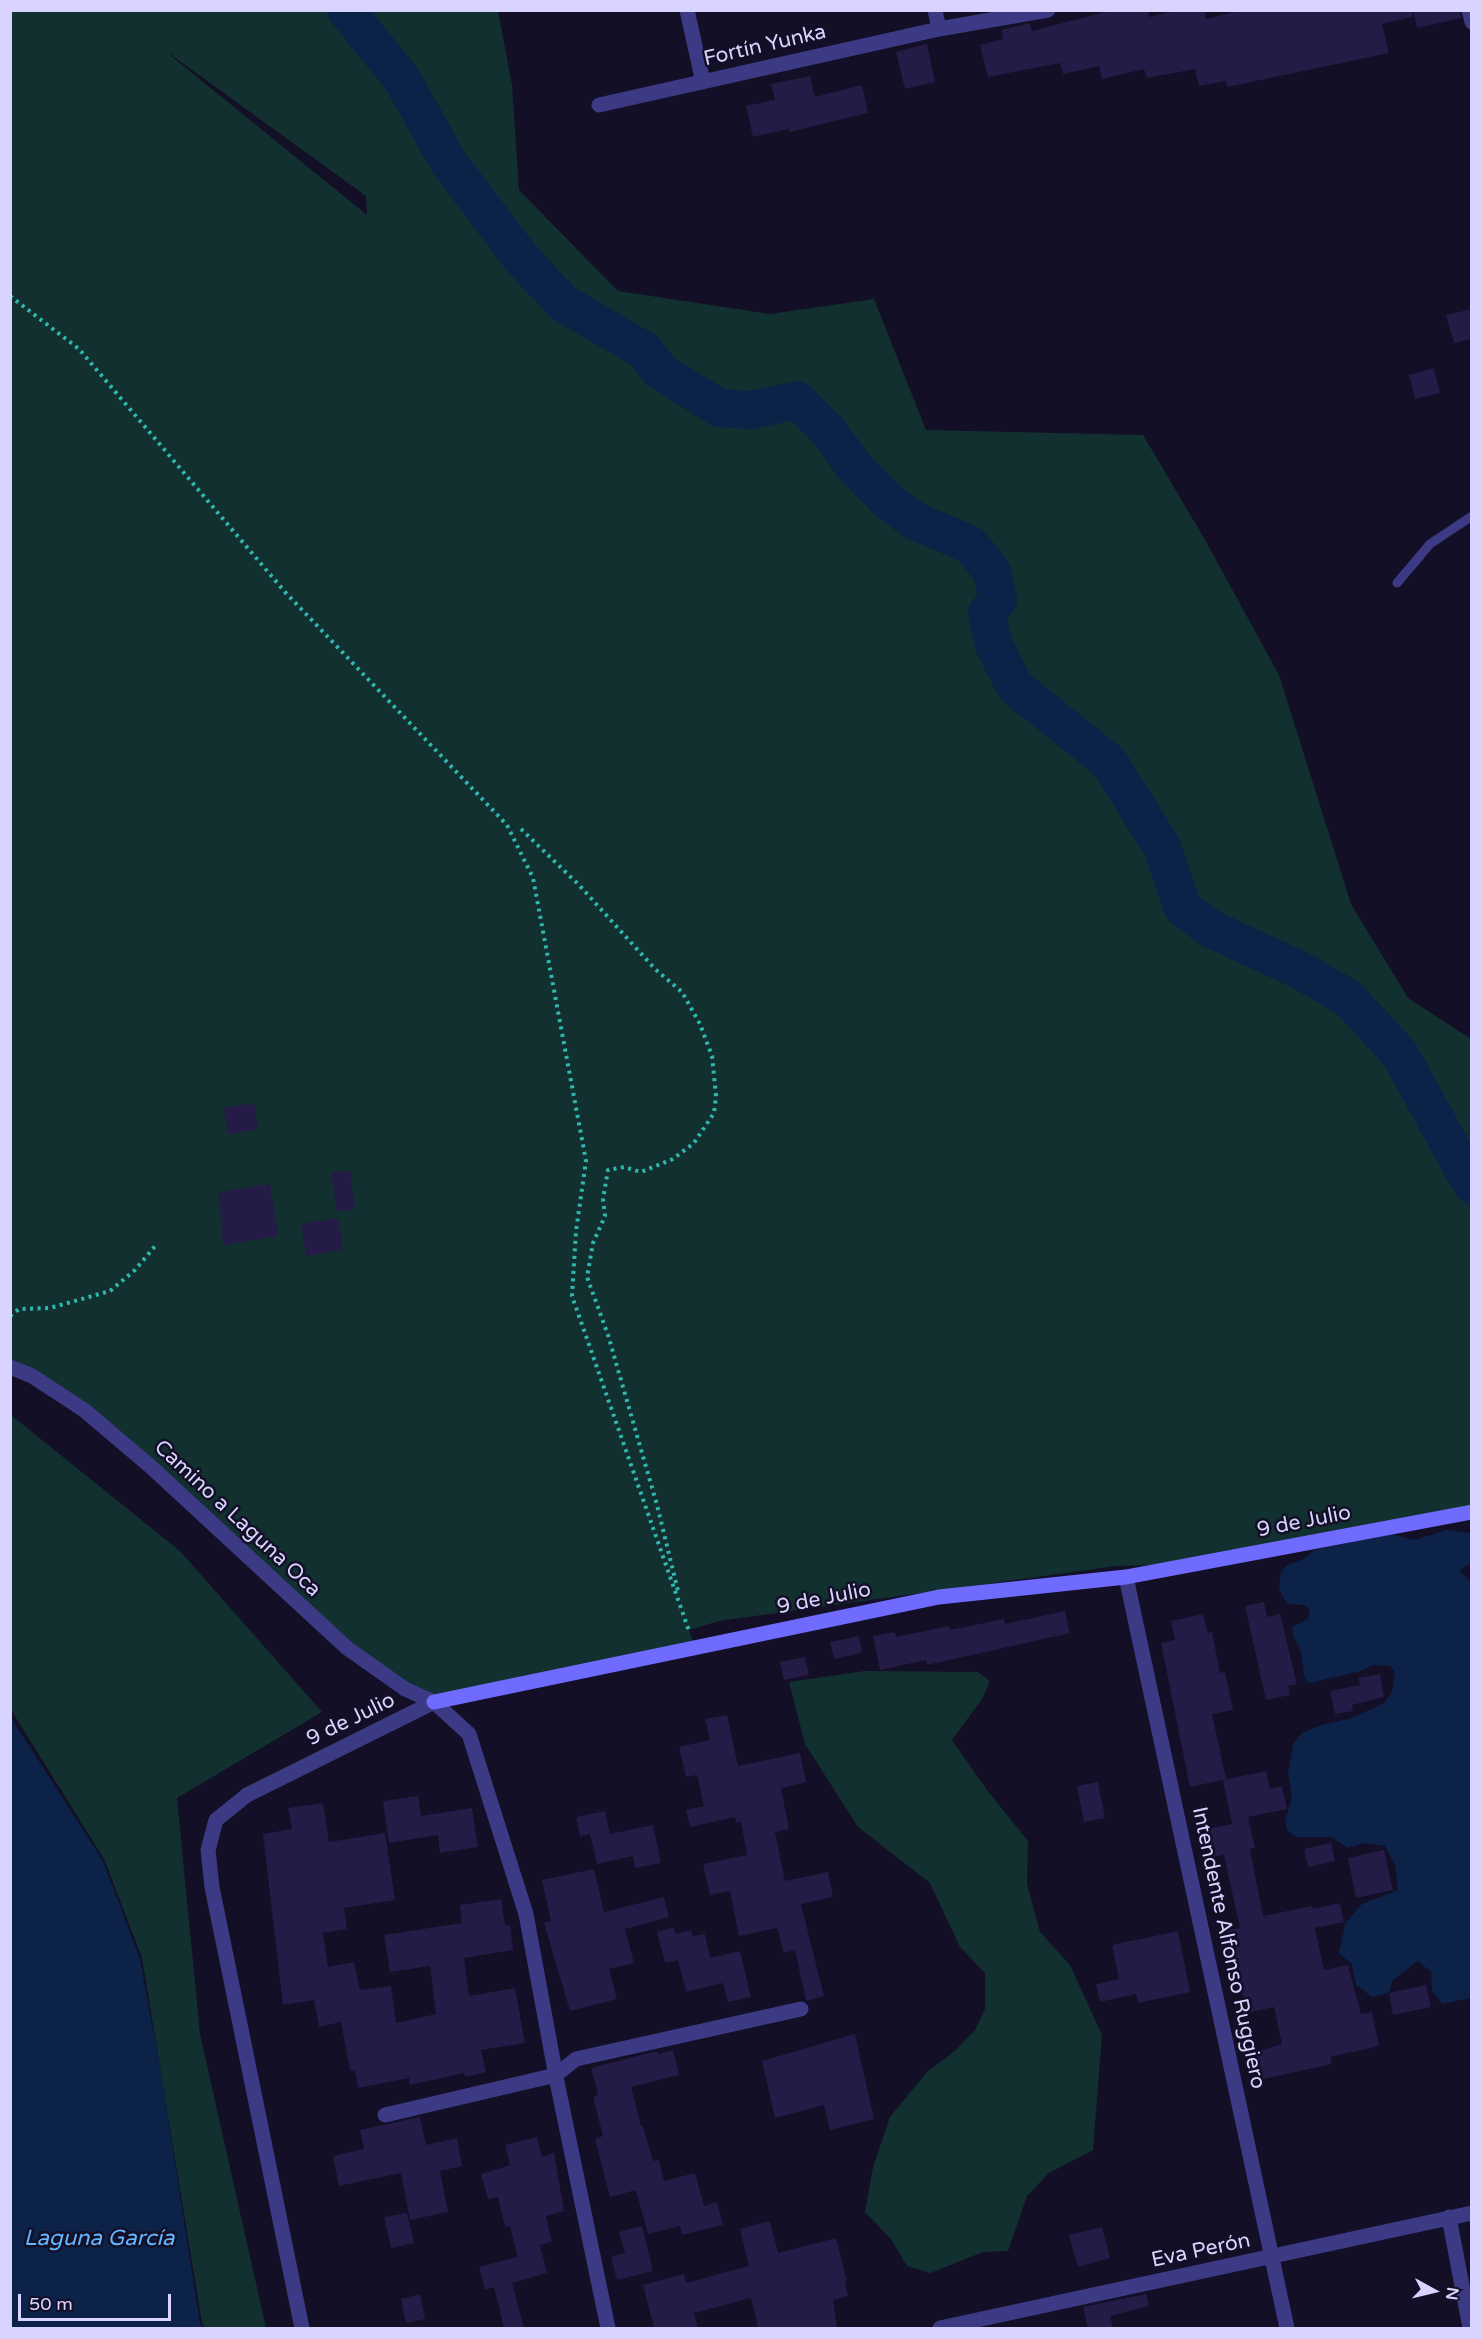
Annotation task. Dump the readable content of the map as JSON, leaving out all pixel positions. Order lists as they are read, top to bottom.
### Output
{
  "streets": {
    "main road": ["9 de Julio"],
    "street": [
      "Fortín Yunka",
      "Camino a Laguna Oca",
      "Intendente Alfonso Ruggiero",
      "Eva Perón"
    ]
  },
  "crossings": [
    ["Camino a Laguna Oca", "9 de Julio"],
    ["9 de Julio", "Intendente Alfonso Ruggiero"],
    ["Intendente Alfonso Ruggiero", "Eva Perón"]
  ],
  "water": ["Laguna García"],
  "scale_bar": "50 m",
  "north": "right"
}
